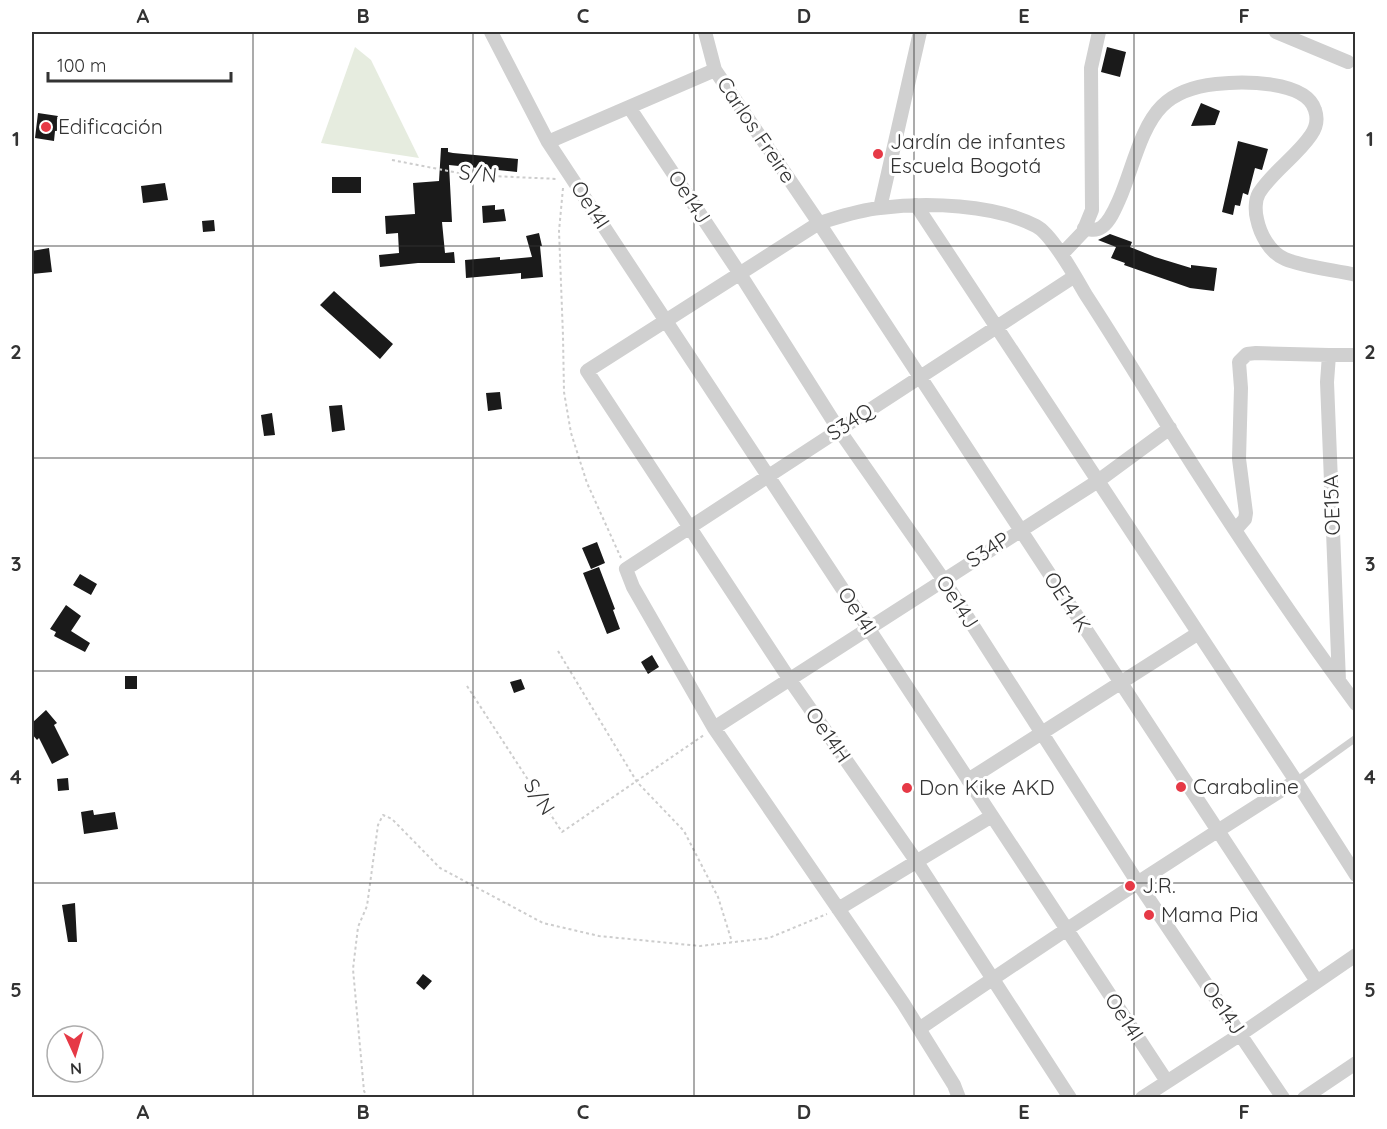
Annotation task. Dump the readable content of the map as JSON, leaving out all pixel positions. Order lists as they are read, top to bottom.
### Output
{
  "streets": {
    "street": [
      "Carlos Freire",
      "Oe14J",
      "Oe14I",
      "S34Q",
      "OE15A",
      "S34P",
      "OE14 K",
      "Oe14H"
    ],
    "path": ["S/N"]
  },
  "crossings": [
    ["Carlos Freire", "OE14 K"],
    ["S/N", "S34Q"],
    ["S/N", "S34P"],
    ["Oe14J", "S34Q"],
    ["Oe14J", "S34P"],
    ["Oe14I", "S34Q"],
    ["Oe14I", "S34P"],
    ["Oe14I", "Oe14H"],
    ["S34Q", "OE14 K"],
    ["S34Q", "Oe14H"],
    ["S34P", "OE14 K"],
    ["S34P", "Oe14H"]
  ],
  "places": [
    "Edificación",
    "Jardín de infantes Escuela Bogotá",
    "Carabaline",
    "Don Kike AKD",
    "J.R.",
    "Mama Pia"
  ],
  "scale_bar": "100 m",
  "north": "bottom",
  "grid": {
    "columns": [
      "A",
      "B",
      "C",
      "D",
      "E",
      "F"
    ],
    "rows": [
      "1",
      "2",
      "3",
      "4",
      "5"
    ]
  }
}
